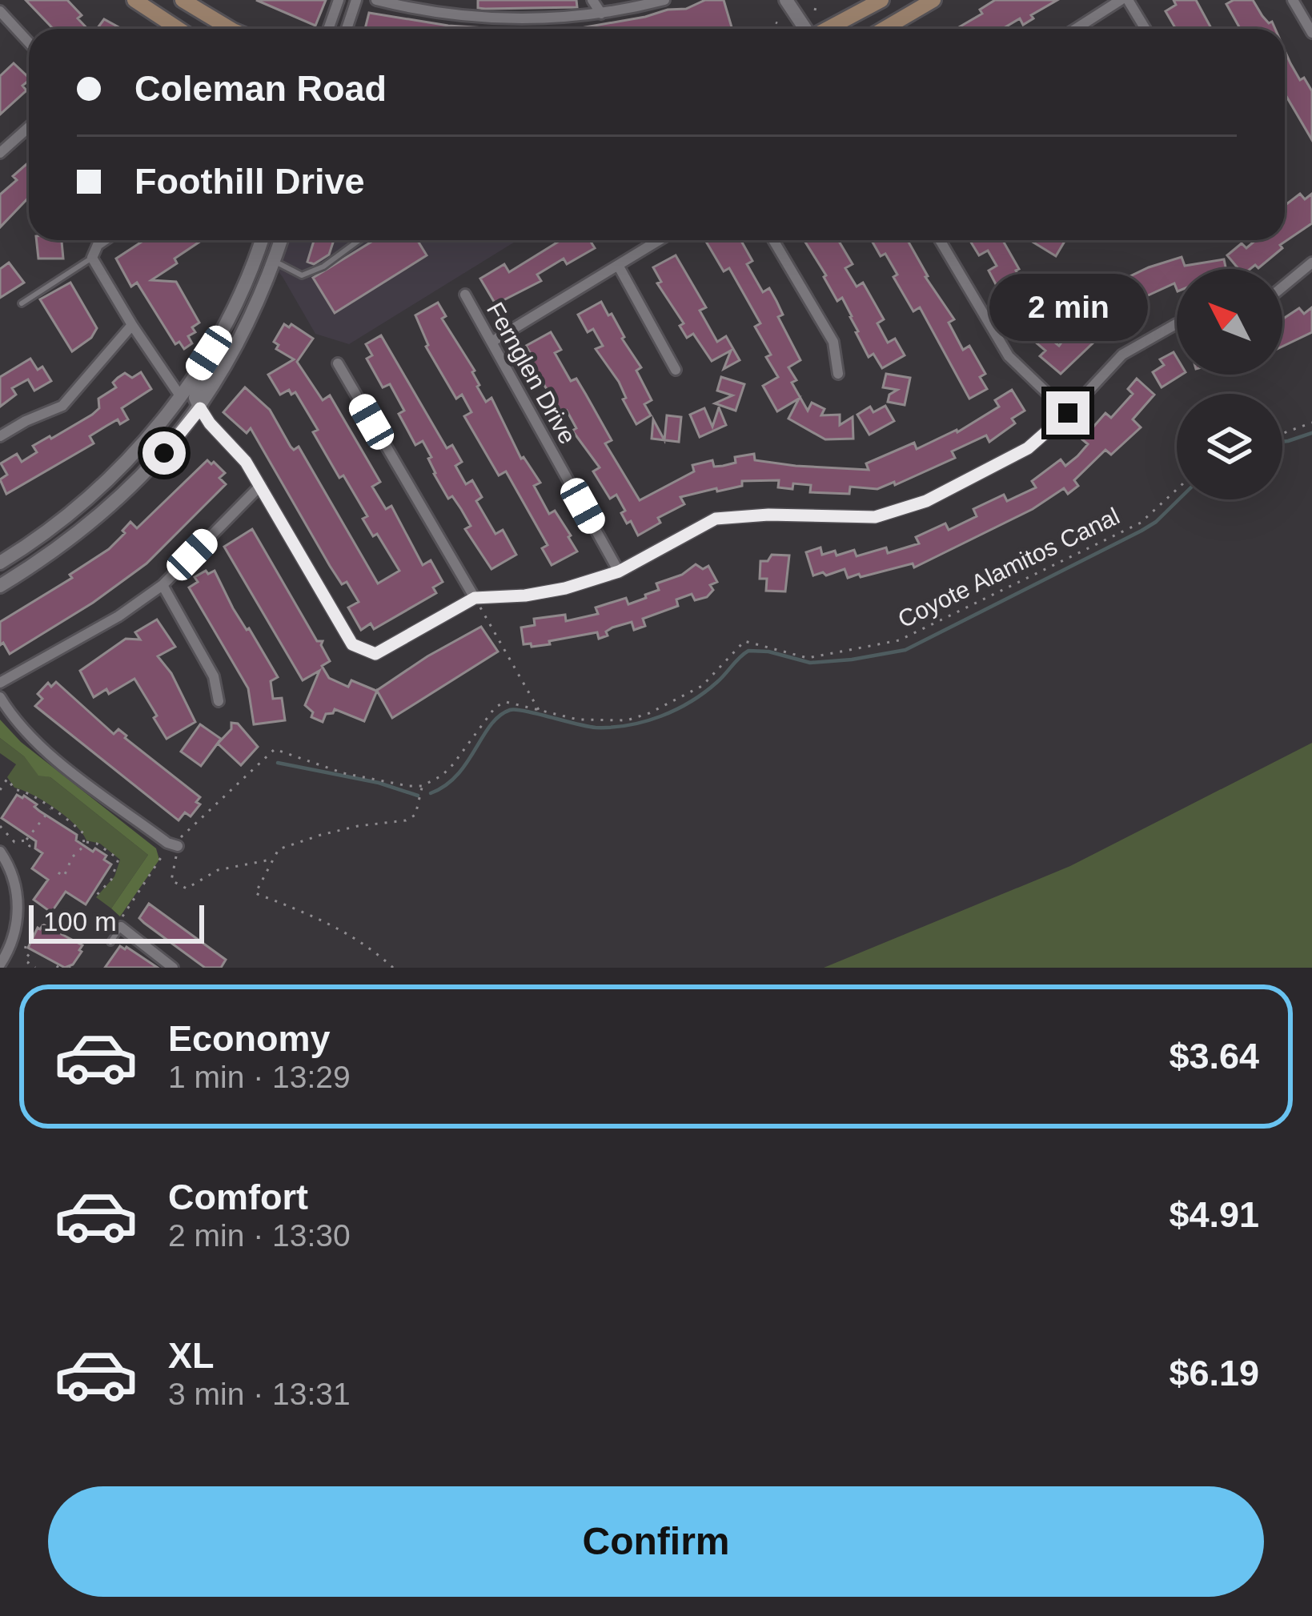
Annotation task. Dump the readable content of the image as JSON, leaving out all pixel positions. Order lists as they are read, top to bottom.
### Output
{
  "streets": {
    "street": ["Fernglen Drive"],
    "path": ["Coyote Alamitos Canal"]
  },
  "scale_bar": "100 m",
  "north": "top left",
  "page": {
    "banner": ["Coleman Road", "Foothill Drive"],
    "bubble": "2 min",
    "scale": "100 m",
    "list": [
      {
        "name": "Economy",
        "note": "1 min · 13:29",
        "value": "$3.64"
      },
      {
        "name": "Comfort",
        "note": "2 min · 13:30",
        "value": "$4.91"
      },
      {
        "name": "XL",
        "note": "3 min · 13:31",
        "value": "$6.19"
      }
    ],
    "buttons": "Confirm"
  }
}
